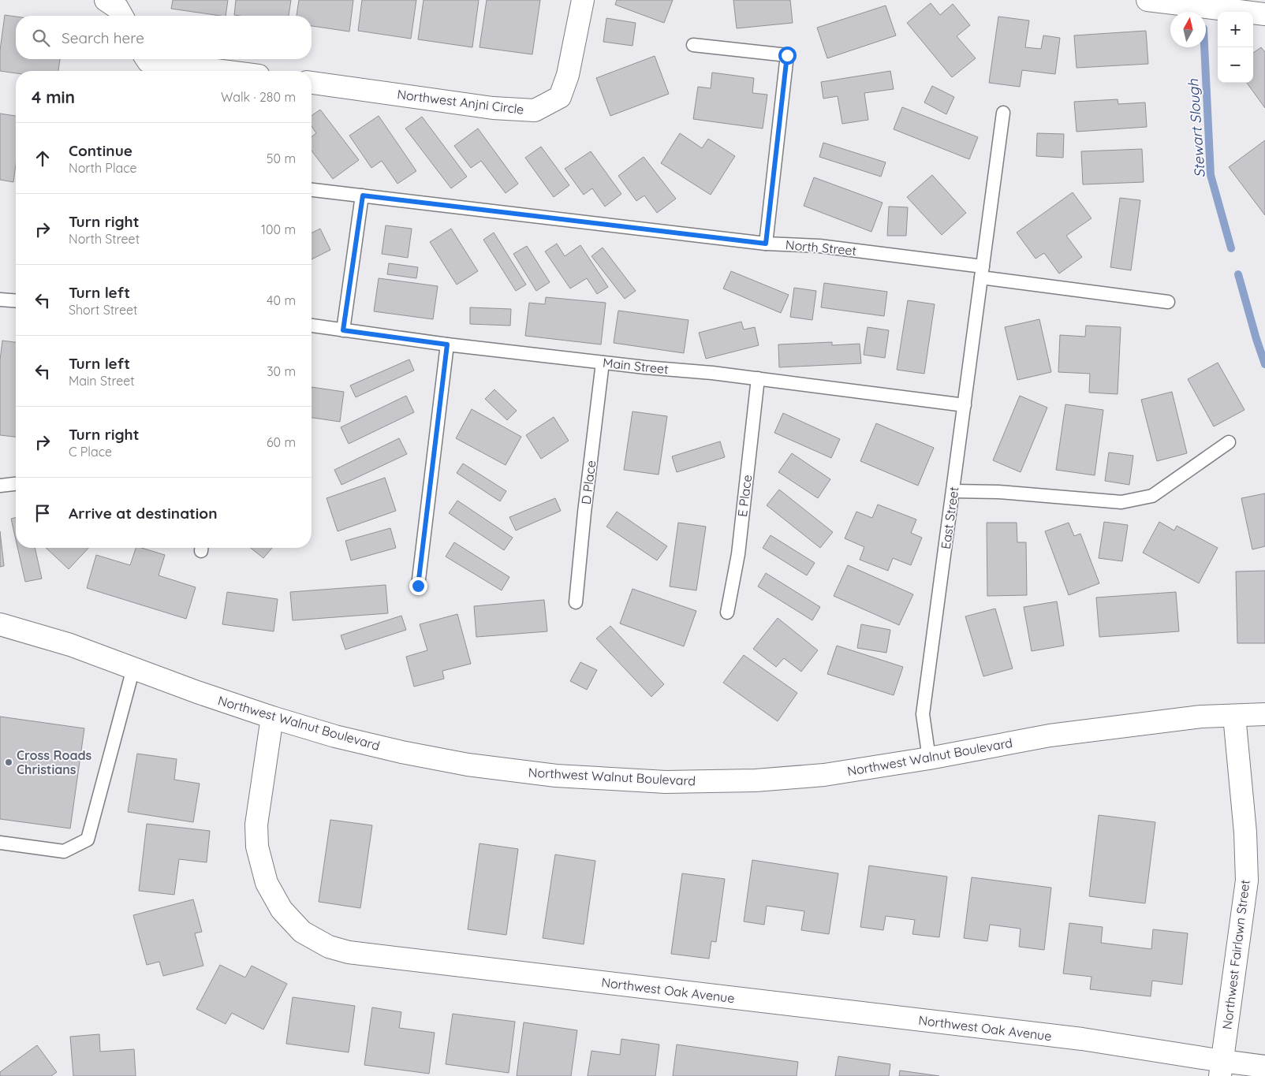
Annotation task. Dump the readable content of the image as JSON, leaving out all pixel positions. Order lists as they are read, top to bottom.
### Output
{
  "streets": {
    "street": [
      "Northwest Anjni Circle",
      "Northwest Walnut Boulevard",
      "Northwest Fairlawn Street",
      "Northwest Oak Avenue"
    ],
    "lane": [
      "North Street",
      "Main Street",
      "D Place",
      "E Place",
      "East Street"
    ]
  },
  "crossings": [
    ["North Street", "East Street"],
    ["Main Street", "D Place"],
    ["Main Street", "E Place"],
    ["Main Street", "East Street"],
    ["East Street", "Northwest Walnut Boulevard"],
    ["Northwest Walnut Boulevard", "Northwest Fairlawn Street"],
    ["Northwest Walnut Boulevard", "Northwest Oak Avenue"],
    ["Northwest Fairlawn Street", "Northwest Oak Avenue"]
  ],
  "water": ["Stewart Slough"],
  "places": ["Cross Roads Christians"],
  "north": "top",
  "page": {
    "map_buttons": ["+", "−"],
    "search": "Search here",
    "heading": ["4 min", "Walk · 280 m"],
    "list": [
      ["Continue", "North Place", "50 m"],
      ["Turn right", "North Street", "100 m"],
      ["Turn left", "Short Street", "40 m"],
      ["Turn left", "Main Street", "30 m"],
      ["Turn right", "C Place", "60 m"],
      "Arrive at destination"
    ]
  }
}
